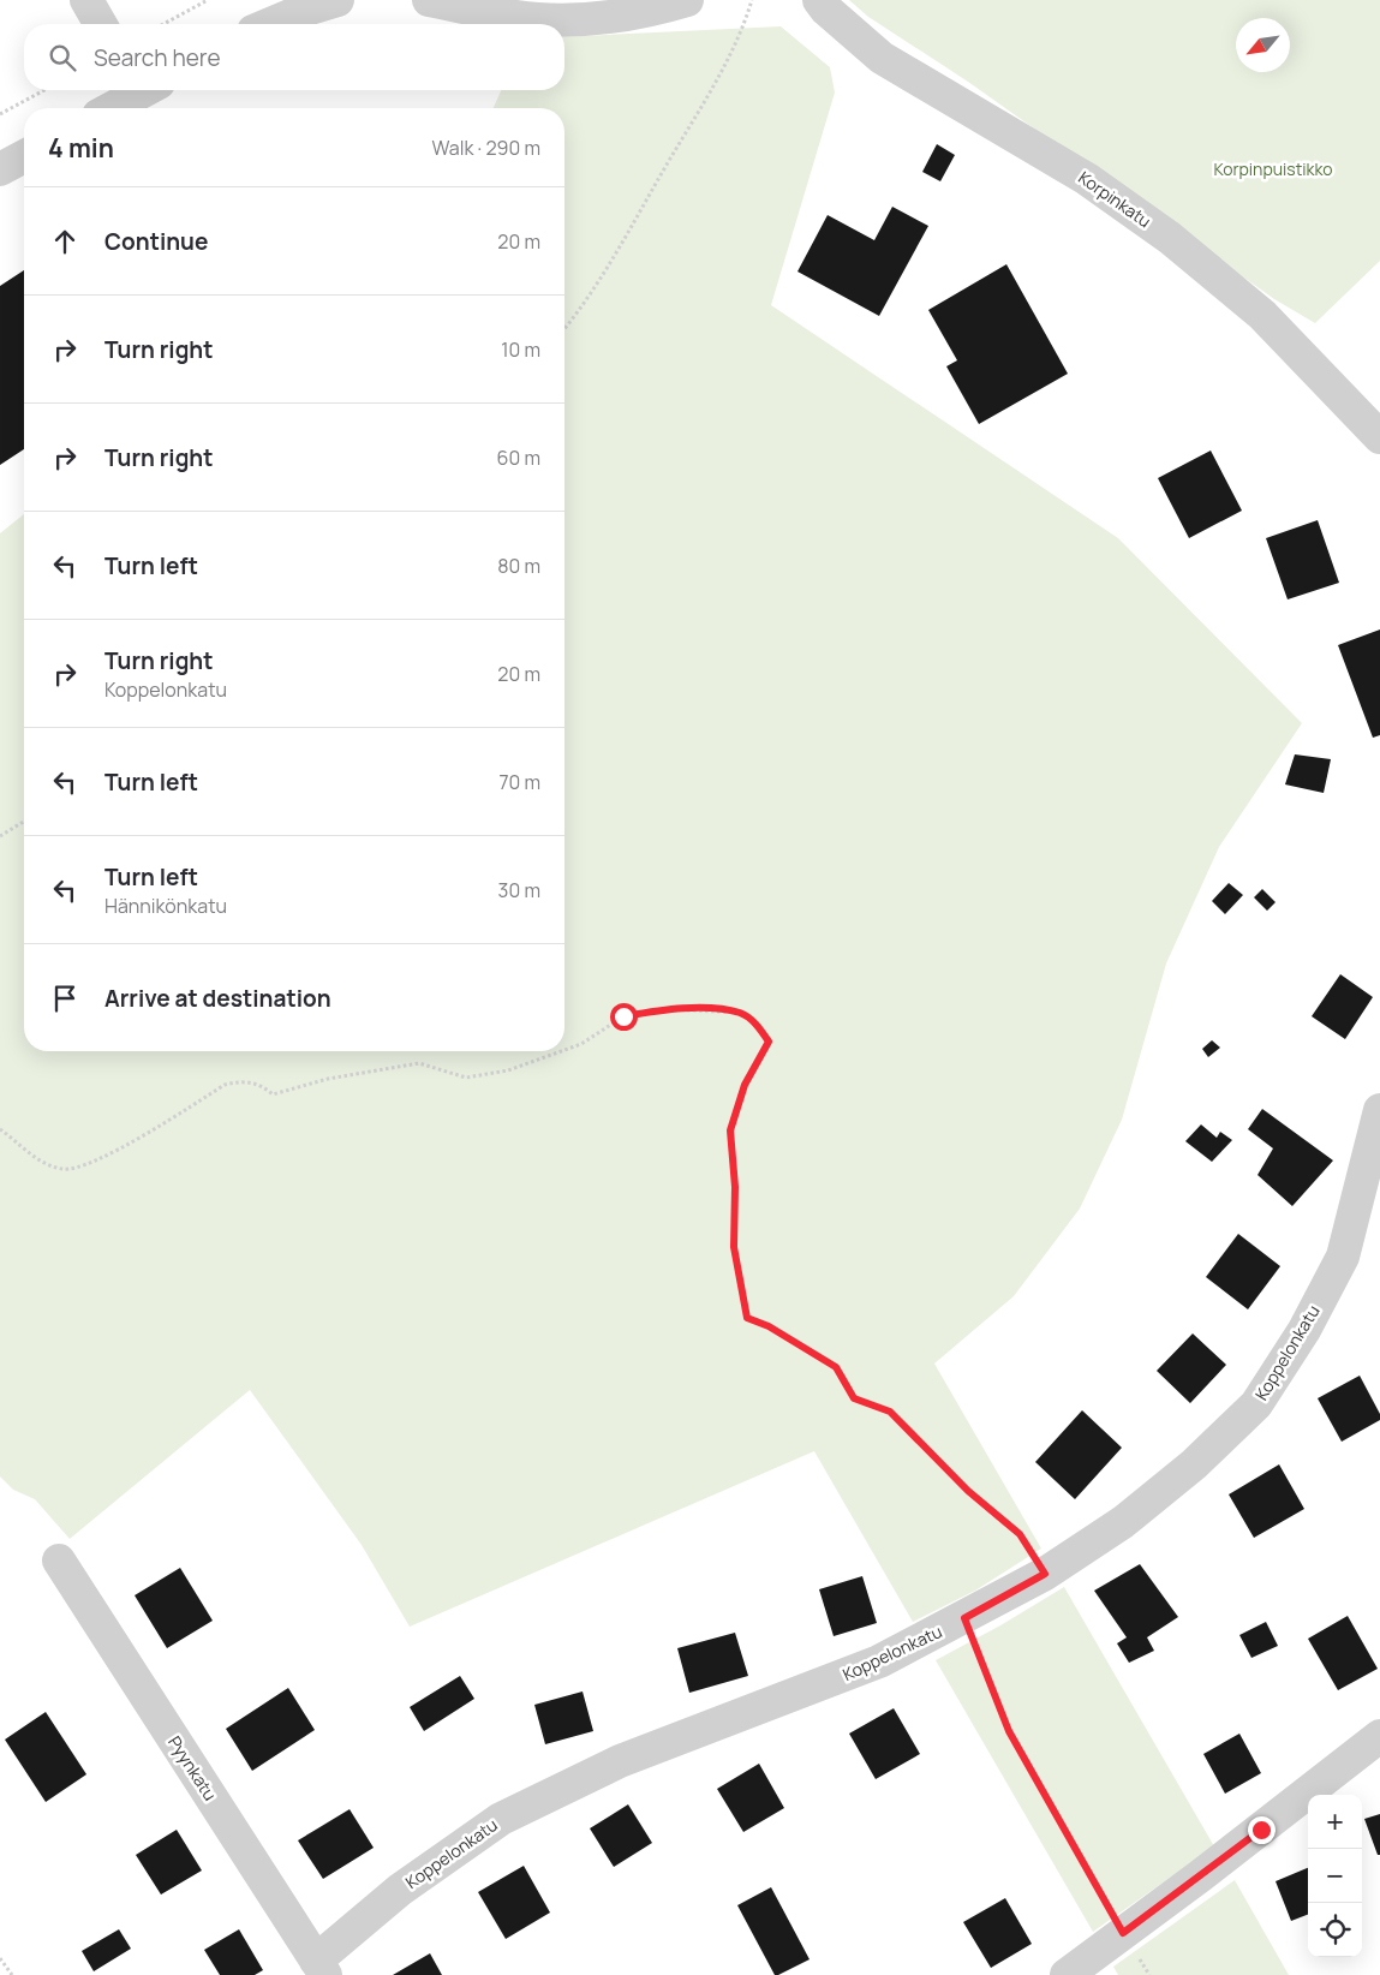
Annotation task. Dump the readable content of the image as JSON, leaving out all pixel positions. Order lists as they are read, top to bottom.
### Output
{
  "streets": {
    "street": ["Korpinkatu", "Koppelonkatu", "Pyynkatu"]
  },
  "crossings": [
    ["Koppelonkatu", "Pyynkatu"]
  ],
  "parks": ["Korpinpuistikko"],
  "north": "bottom left",
  "page": {
    "search": "Search here",
    "heading": ["4 min", "Walk · 290 m"],
    "list": [
      ["Continue", "20 m"],
      ["Turn right", "10 m"],
      ["Turn right", "60 m"],
      ["Turn left", "80 m"],
      ["Turn right", "Koppelonkatu", "20 m"],
      ["Turn left", "70 m"],
      ["Turn left", "Hännikönkatu", "30 m"],
      "Arrive at destination"
    ],
    "map_buttons": ["+", "−"]
  }
}
